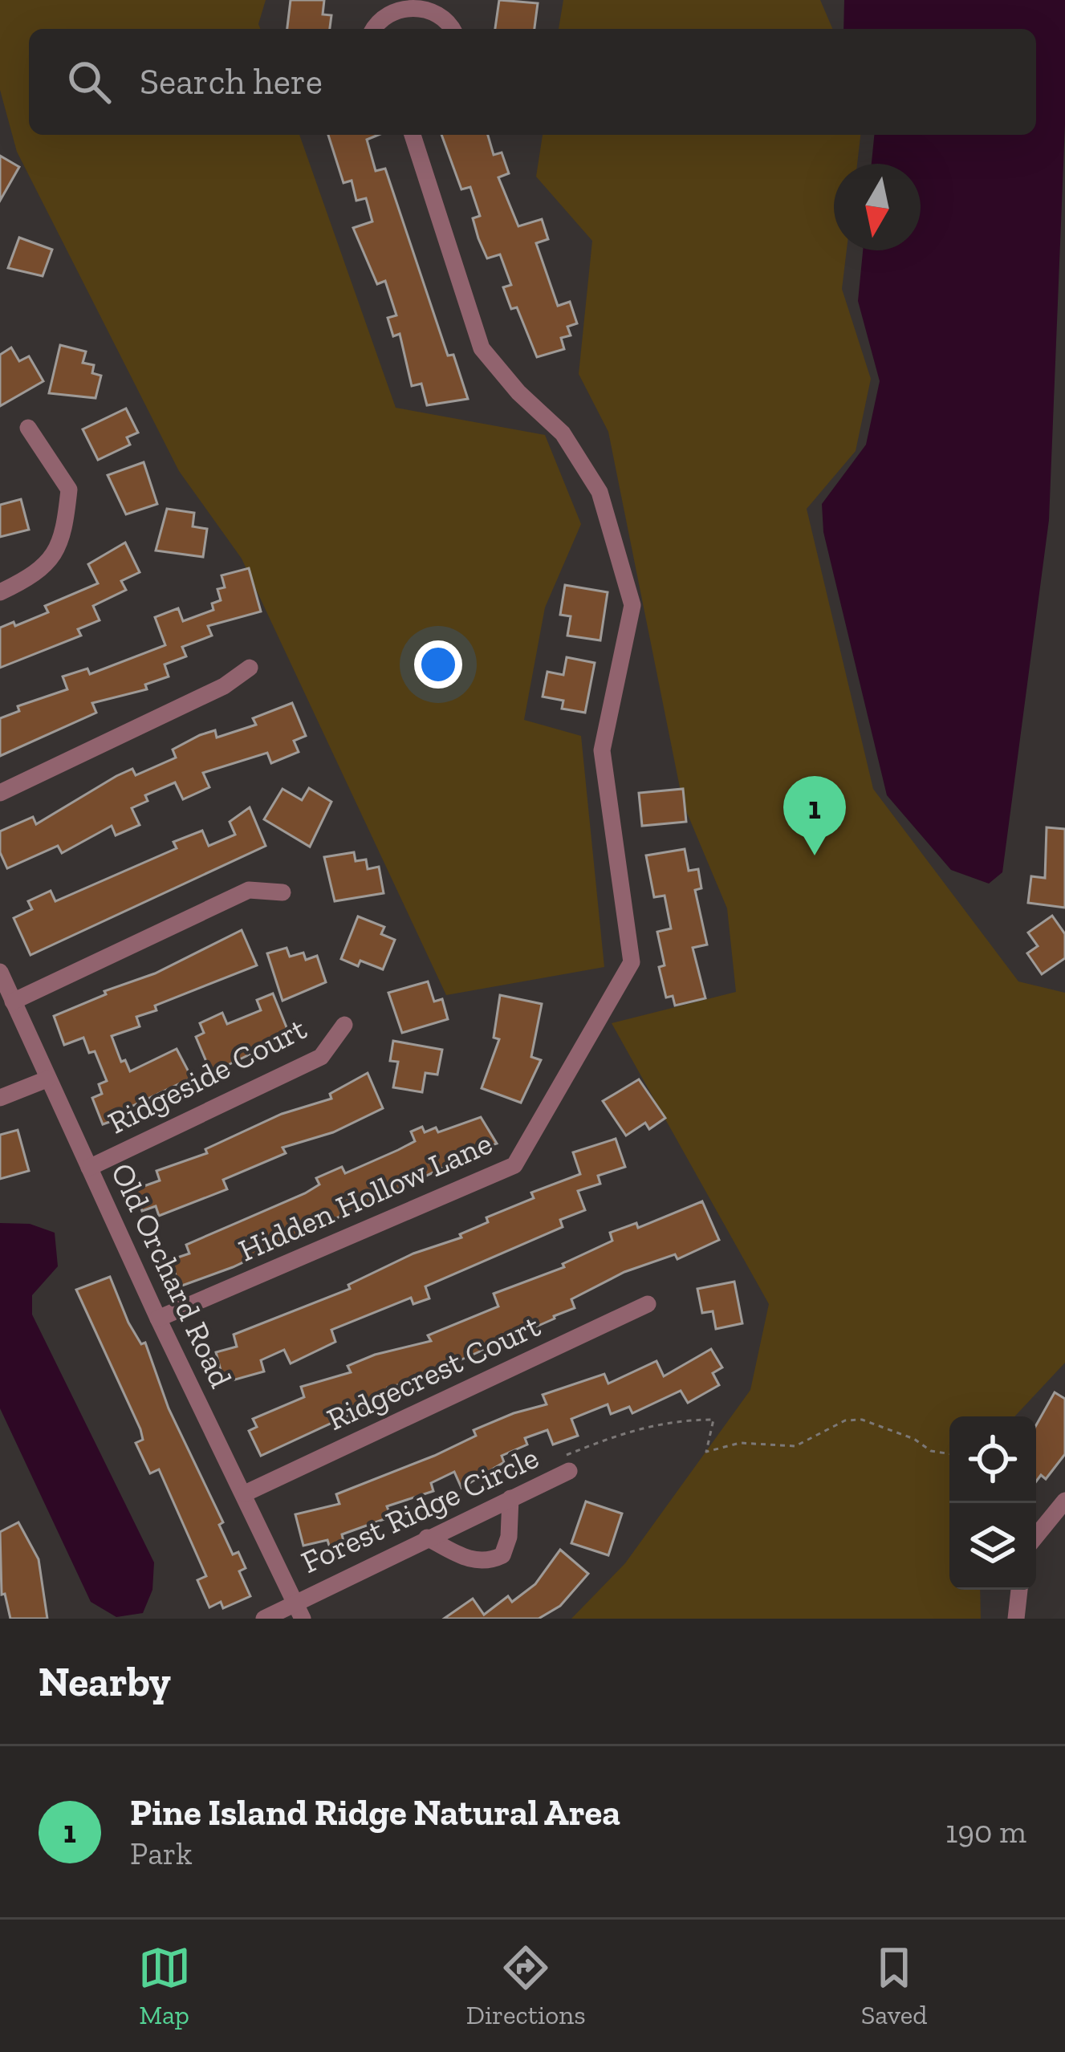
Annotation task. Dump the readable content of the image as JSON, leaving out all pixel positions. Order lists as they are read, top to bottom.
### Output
{
  "streets": {
    "street": [
      "Ridgeside Court",
      "Hidden Hollow Lane",
      "Old Orchard Road",
      "Ridgecrest Court",
      "Forest Ridge Circle"
    ]
  },
  "crossings": [
    ["Ridgeside Court", "Old Orchard Road"],
    ["Hidden Hollow Lane", "Old Orchard Road"],
    ["Old Orchard Road", "Ridgecrest Court"],
    ["Old Orchard Road", "Forest Ridge Circle"]
  ],
  "north": "bottom",
  "page": {
    "search": "Search here",
    "pins": "1",
    "heading": "Nearby",
    "list": [
      {
        "mark": "1",
        "name": "Pine Island Ridge Natural Area",
        "note": "Park",
        "value": "190 m"
      }
    ],
    "nav": ["Map", "Directions", "Saved"]
  }
}
